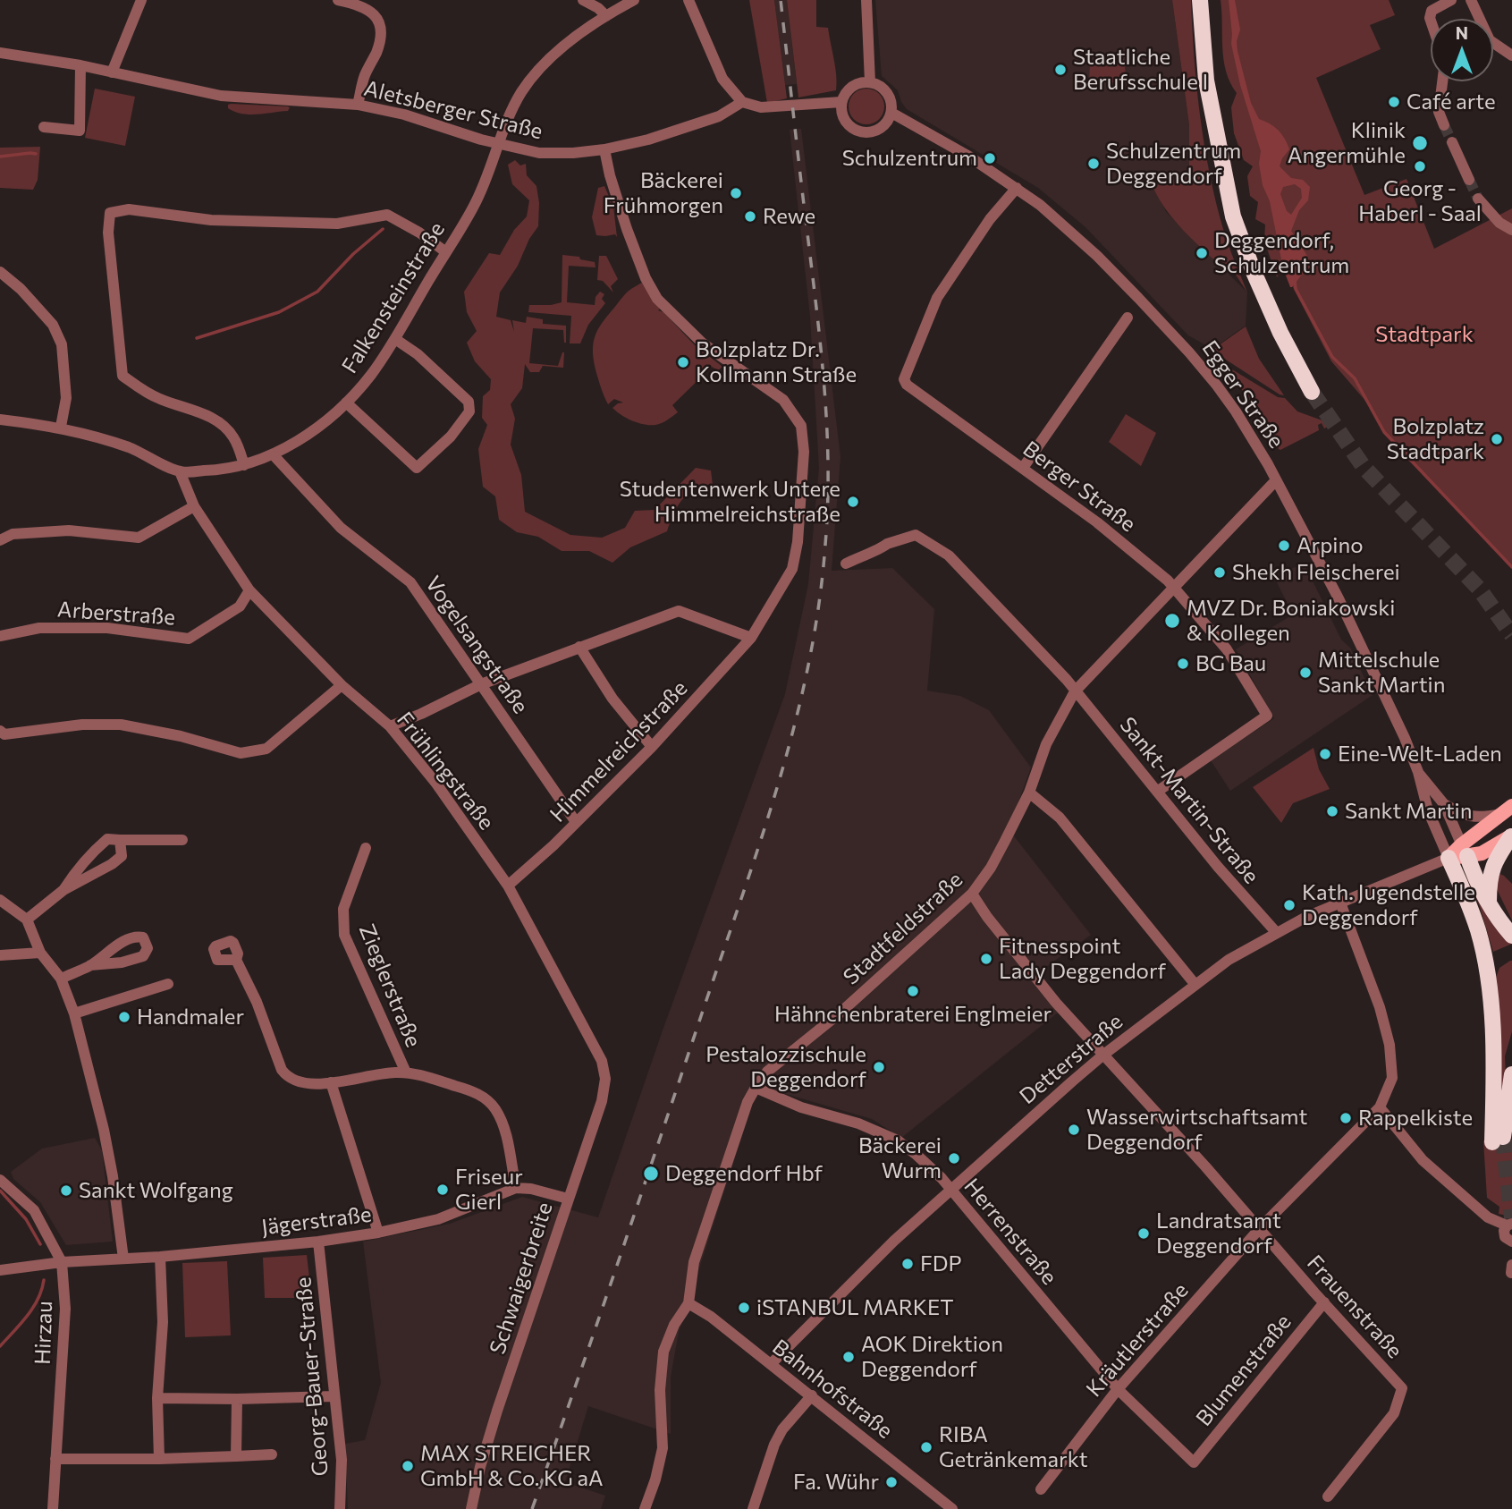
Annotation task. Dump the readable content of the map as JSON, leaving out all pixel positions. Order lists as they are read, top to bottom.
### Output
{
  "streets": {
    "street": [
      "Aletsberger Straße",
      "Falkensteinstraße",
      "Egger Straße",
      "Berger Straße",
      "Arberstraße",
      "Vogelsangstraße",
      "Himmelreichstraße",
      "Frühlingstraße",
      "Sankt-Martin-Straße",
      "Stadtfeldstraße",
      "Zieglerstraße",
      "Detterstraße",
      "Jägerstraße",
      "Herrenstraße",
      "Schwaigerbreite",
      "Frauenstraße",
      "Hirzau",
      "Kräutlerstraße",
      "Blumenstraße",
      "Georg-Bauer-Straße",
      "Bahnhofstraße"
    ]
  },
  "crossings": [
    ["Aletsberger Straße", "Falkensteinstraße"],
    ["Aletsberger Straße", "Himmelreichstraße"],
    ["Falkensteinstraße", "Vogelsangstraße"],
    ["Falkensteinstraße", "Frühlingstraße"],
    ["Egger Straße", "Berger Straße"],
    ["Egger Straße", "Stadtfeldstraße"],
    ["Egger Straße", "Detterstraße"],
    ["Berger Straße", "Sankt-Martin-Straße"],
    ["Berger Straße", "Stadtfeldstraße"],
    ["Arberstraße", "Frühlingstraße"],
    ["Vogelsangstraße", "Himmelreichstraße"],
    ["Himmelreichstraße", "Frühlingstraße"],
    ["Frühlingstraße", "Schwaigerbreite"],
    ["Sankt-Martin-Straße", "Stadtfeldstraße"],
    ["Sankt-Martin-Straße", "Detterstraße"],
    ["Stadtfeldstraße", "Herrenstraße"],
    ["Stadtfeldstraße", "Frauenstraße"],
    ["Stadtfeldstraße", "Bahnhofstraße"],
    ["Zieglerstraße", "Jägerstraße"],
    ["Detterstraße", "Herrenstraße"],
    ["Detterstraße", "Frauenstraße"],
    ["Detterstraße", "Kräutlerstraße"],
    ["Detterstraße", "Bahnhofstraße"],
    ["Jägerstraße", "Hirzau"],
    ["Jägerstraße", "Georg-Bauer-Straße"],
    ["Herrenstraße", "Kräutlerstraße"],
    ["Herrenstraße", "Blumenstraße"],
    ["Frauenstraße", "Kräutlerstraße"],
    ["Frauenstraße", "Blumenstraße"]
  ],
  "parks": ["Stadtpark"],
  "places": [
    "Staatliche Berufsschule I",
    "Café arte",
    "Klinik Angermühle",
    "Schulzentrum",
    "Schulzentrum Deggendorf",
    "Georg - Haberl - Saal",
    "Bäckerei Frühmorgen",
    "Rewe",
    "Deggendorf, Schulzentrum",
    "Bolzplatz Dr. Kollmann Straße",
    "Bolzplatz Stadtpark",
    "Studentenwerk Untere Himmelreichstraße",
    "Arpino",
    "Shekh Fleischerei",
    "MVZ Dr. Boniakowski & Kollegen",
    "BG Bau",
    "Mittelschule Sankt Martin",
    "Eine-Welt-Laden",
    "Sankt Martin",
    "Kath. Jugendstelle Deggendorf",
    "Fitnesspoint Lady Deggendorf",
    "Hähnchenbraterei Englmeier",
    "Handmaler",
    "Pestalozzischule Deggendorf",
    "Rappelkiste",
    "Wasserwirtschaftsamt Deggendorf",
    "Bäckerei Wurm",
    "Deggendorf Hbf",
    "Friseur Gierl",
    "Sankt Wolfgang",
    "Landratsamt Deggendorf",
    "FDP",
    "iSTANBUL MARKET",
    "AOK Direktion Deggendorf",
    "RIBA Getränkemarkt",
    "MAX STREICHER GmbH & Co. KG aA",
    "Fa. Wühr"
  ],
  "north": "top"
}
